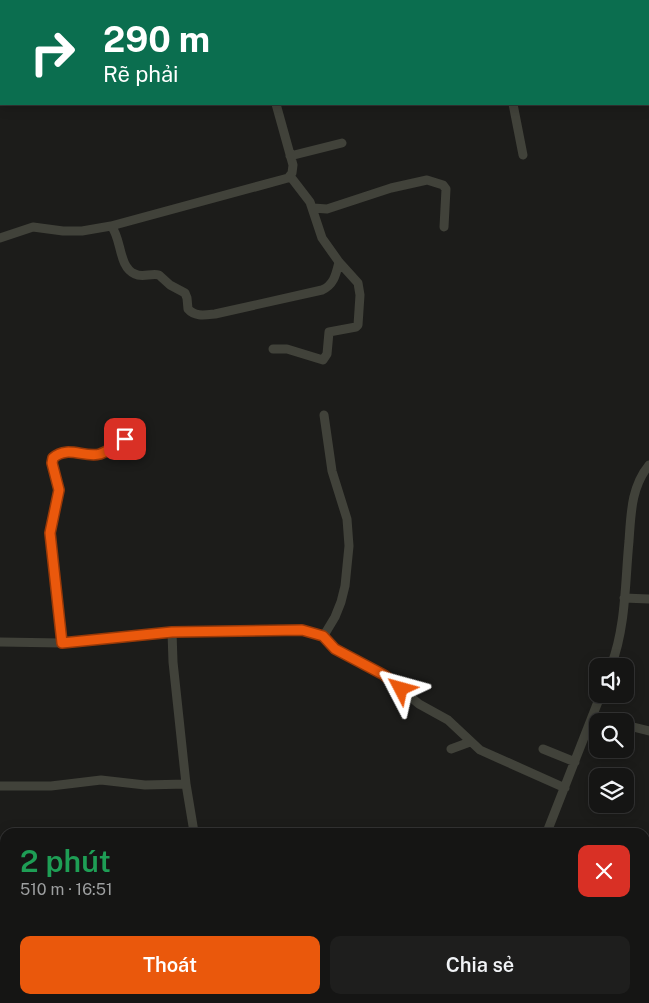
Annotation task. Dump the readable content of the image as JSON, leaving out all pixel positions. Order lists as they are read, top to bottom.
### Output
{
  "page": {
    "turn": ["290 m", "Rẽ phải"],
    "heading": ["2 phút", "510 m · 16:51"],
    "buttons": ["Thoát", "Chia sẻ"]
  }
}
